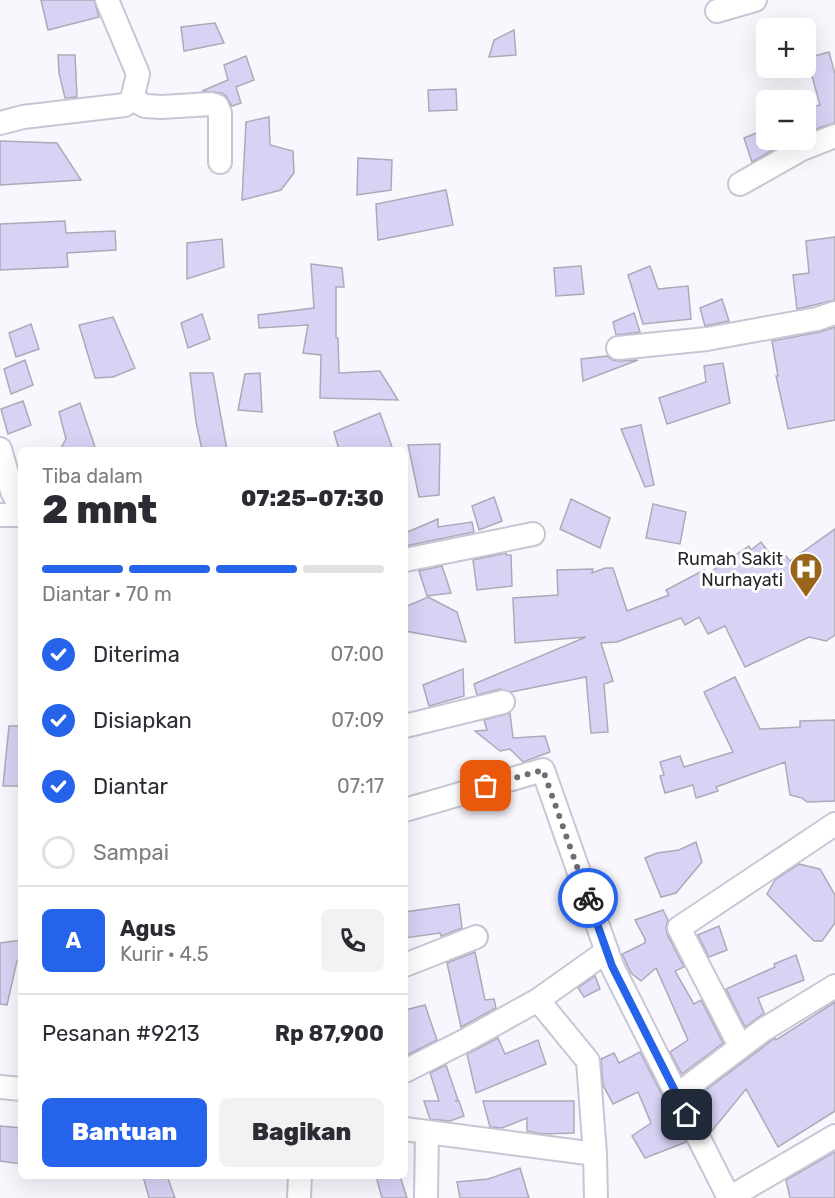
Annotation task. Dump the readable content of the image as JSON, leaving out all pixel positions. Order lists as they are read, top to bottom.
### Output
{
  "places": {
    "hospital": ["Rumah Sakit Nurhayati"]
  },
  "page": {
    "map_buttons": ["+", "−"],
    "heading": ["2 mnt", "Tiba dalam", "07:25–07:30"],
    "panel": [
      "Agus",
      "Kurir · 4.5",
      "Pesanan #9213",
      "Rp 87,900"
    ],
    "bar": "Diantar · 70 m",
    "list": [
      ["Diterima", "07:00"],
      ["Disiapkan", "07:09"],
      ["Diantar", "07:17"],
      "Sampai"
    ],
    "round": "A",
    "buttons": ["Bantuan", "Bagikan"]
  }
}
